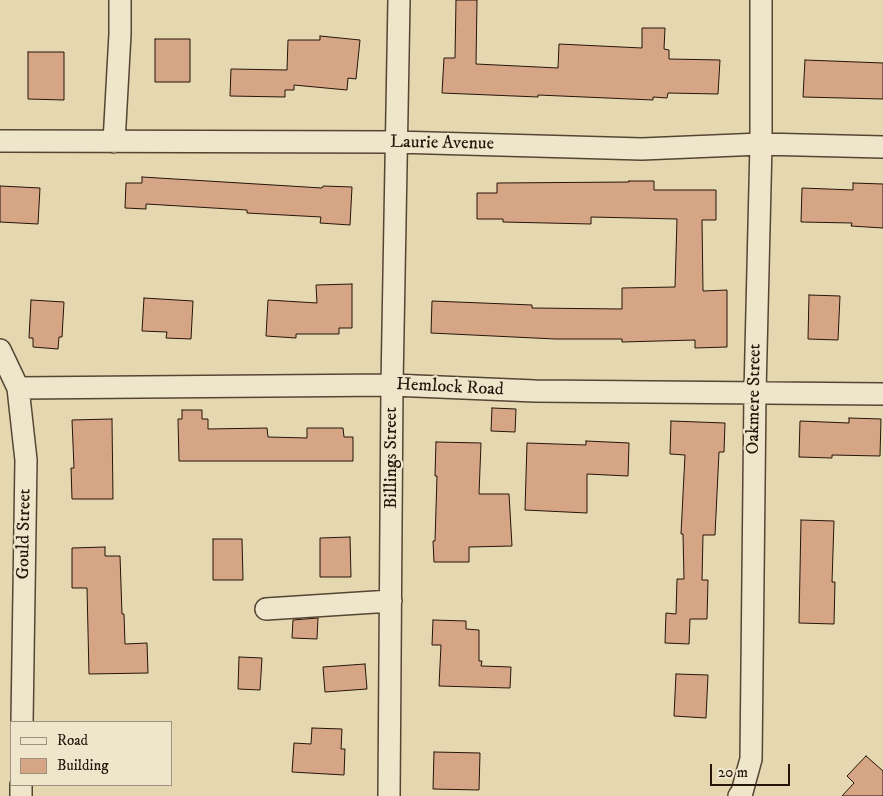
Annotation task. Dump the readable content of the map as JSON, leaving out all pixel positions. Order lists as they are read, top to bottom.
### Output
{
  "streets": {
    "street": [
      "Laurie Avenue",
      "Hemlock Road",
      "Oakmere Street",
      "Billings Street",
      "Gould Street"
    ]
  },
  "crossings": [
    ["Laurie Avenue", "Oakmere Street"],
    ["Laurie Avenue", "Billings Street"],
    ["Hemlock Road", "Oakmere Street"],
    ["Hemlock Road", "Billings Street"],
    ["Hemlock Road", "Gould Street"]
  ],
  "legend": ["Road", "Building"],
  "scale_bar": "20 m"
}
